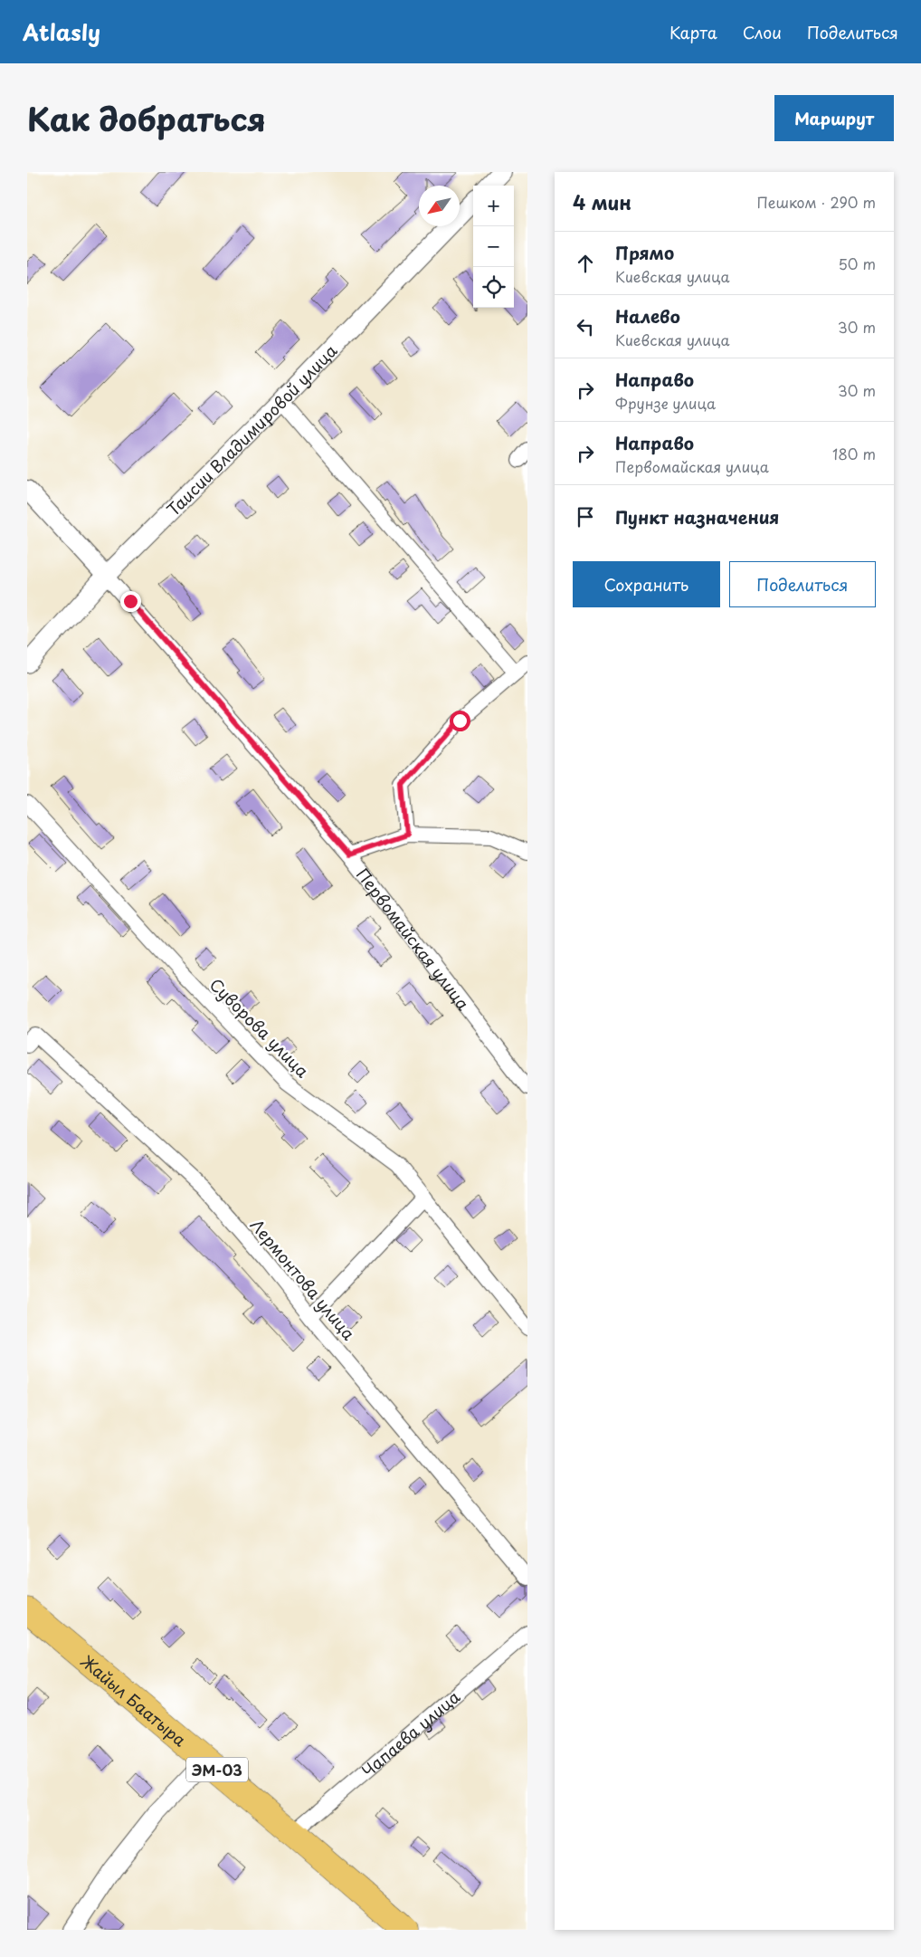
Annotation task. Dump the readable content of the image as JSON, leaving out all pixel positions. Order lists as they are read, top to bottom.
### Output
{
  "streets": {
    "highway": ["Жайыл Баатыра", "ЭМ-03"],
    "street": [
      "Таисии Владимировой улица",
      "Первомайская улица",
      "Суворова улица",
      "Лермонтова улица",
      "Чапаева улица"
    ]
  },
  "crossings": [
    ["Таисии Владимировой улица", "Первомайская улица"],
    ["Жайыл Баатыра", "Чапаева улица"]
  ],
  "north": "bottom left",
  "page": {
    "header": "Atlasly",
    "nav": ["Карта", "Слои", "Поделиться"],
    "title": "Как добраться",
    "buttons": [
      "Маршрут",
      ["Сохранить", "Поделиться"]
    ],
    "heading": ["4 мин", "Пешком · 290 m"],
    "map_buttons": ["+", "−"],
    "list": [
      ["Прямо", "Киевская улица", "50 m"],
      ["Налево", "Киевская улица", "30 m"],
      ["Направо", "Фрунзе улица", "30 m"],
      ["Направо", "Первомайская улица", "180 m"],
      "Пункт назначения"
    ]
  }
}
